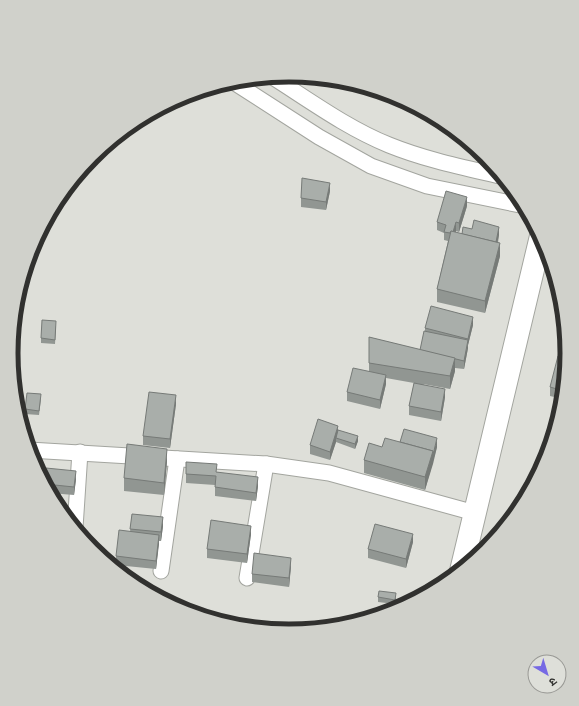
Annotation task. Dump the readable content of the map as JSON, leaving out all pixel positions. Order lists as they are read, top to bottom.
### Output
{
  "north": "bottom right"
}
